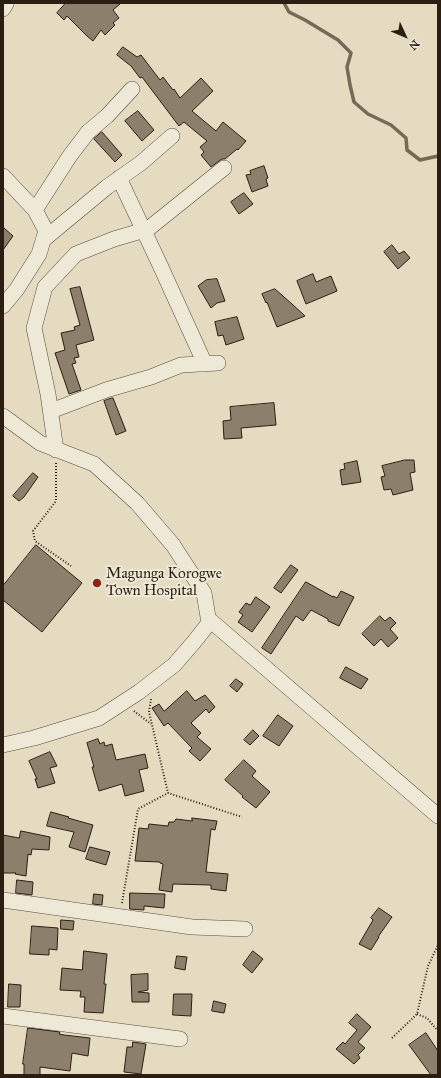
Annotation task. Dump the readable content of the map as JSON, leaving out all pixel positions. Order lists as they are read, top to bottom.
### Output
{
  "places": ["Magunga Korogwe Town Hospital"],
  "north": "bottom right"
}
